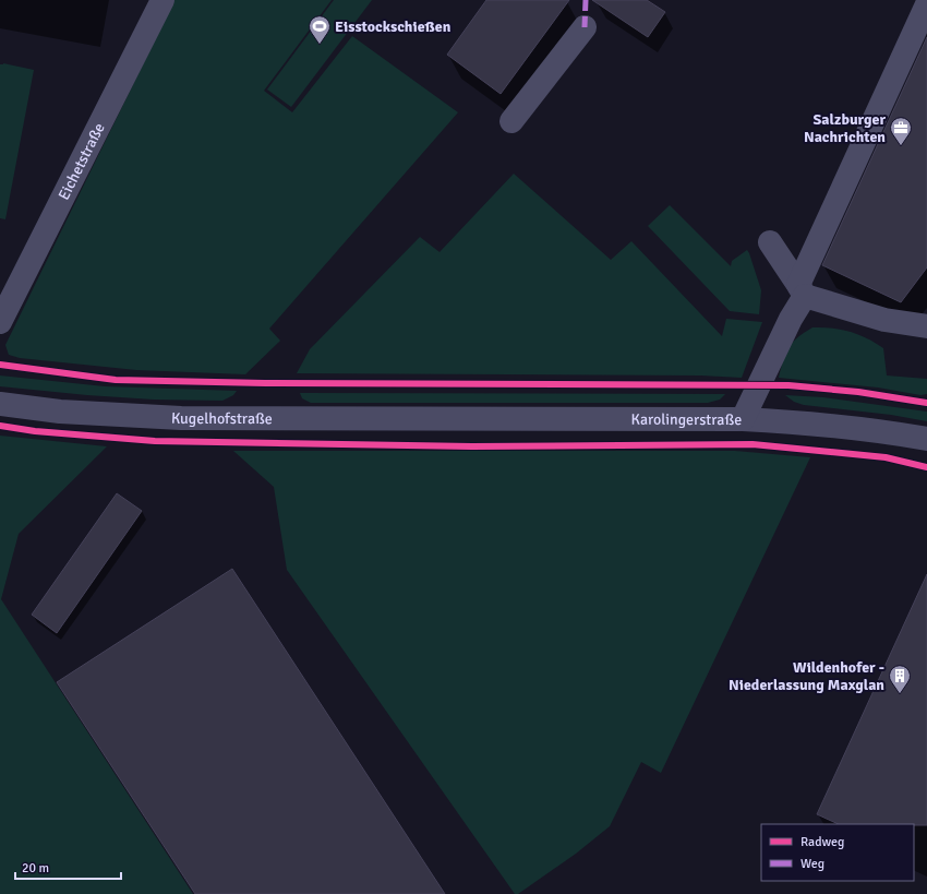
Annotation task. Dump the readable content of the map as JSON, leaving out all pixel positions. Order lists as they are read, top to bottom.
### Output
{
  "streets": {
    "street": ["Eichetstraße", "Kugelhofstraße", "Karolingerstraße"]
  },
  "crossings": [
    ["Kugelhofstraße", "Karolingerstraße"]
  ],
  "places": {
    "sports": ["Eisstockschießen"],
    "office": ["Salzburger Nachrichten"],
    "building": ["Wildenhofer - Niederlassung Maxglan"]
  },
  "legend": ["Radweg", "Weg"],
  "scale_bar": "20 m"
}
